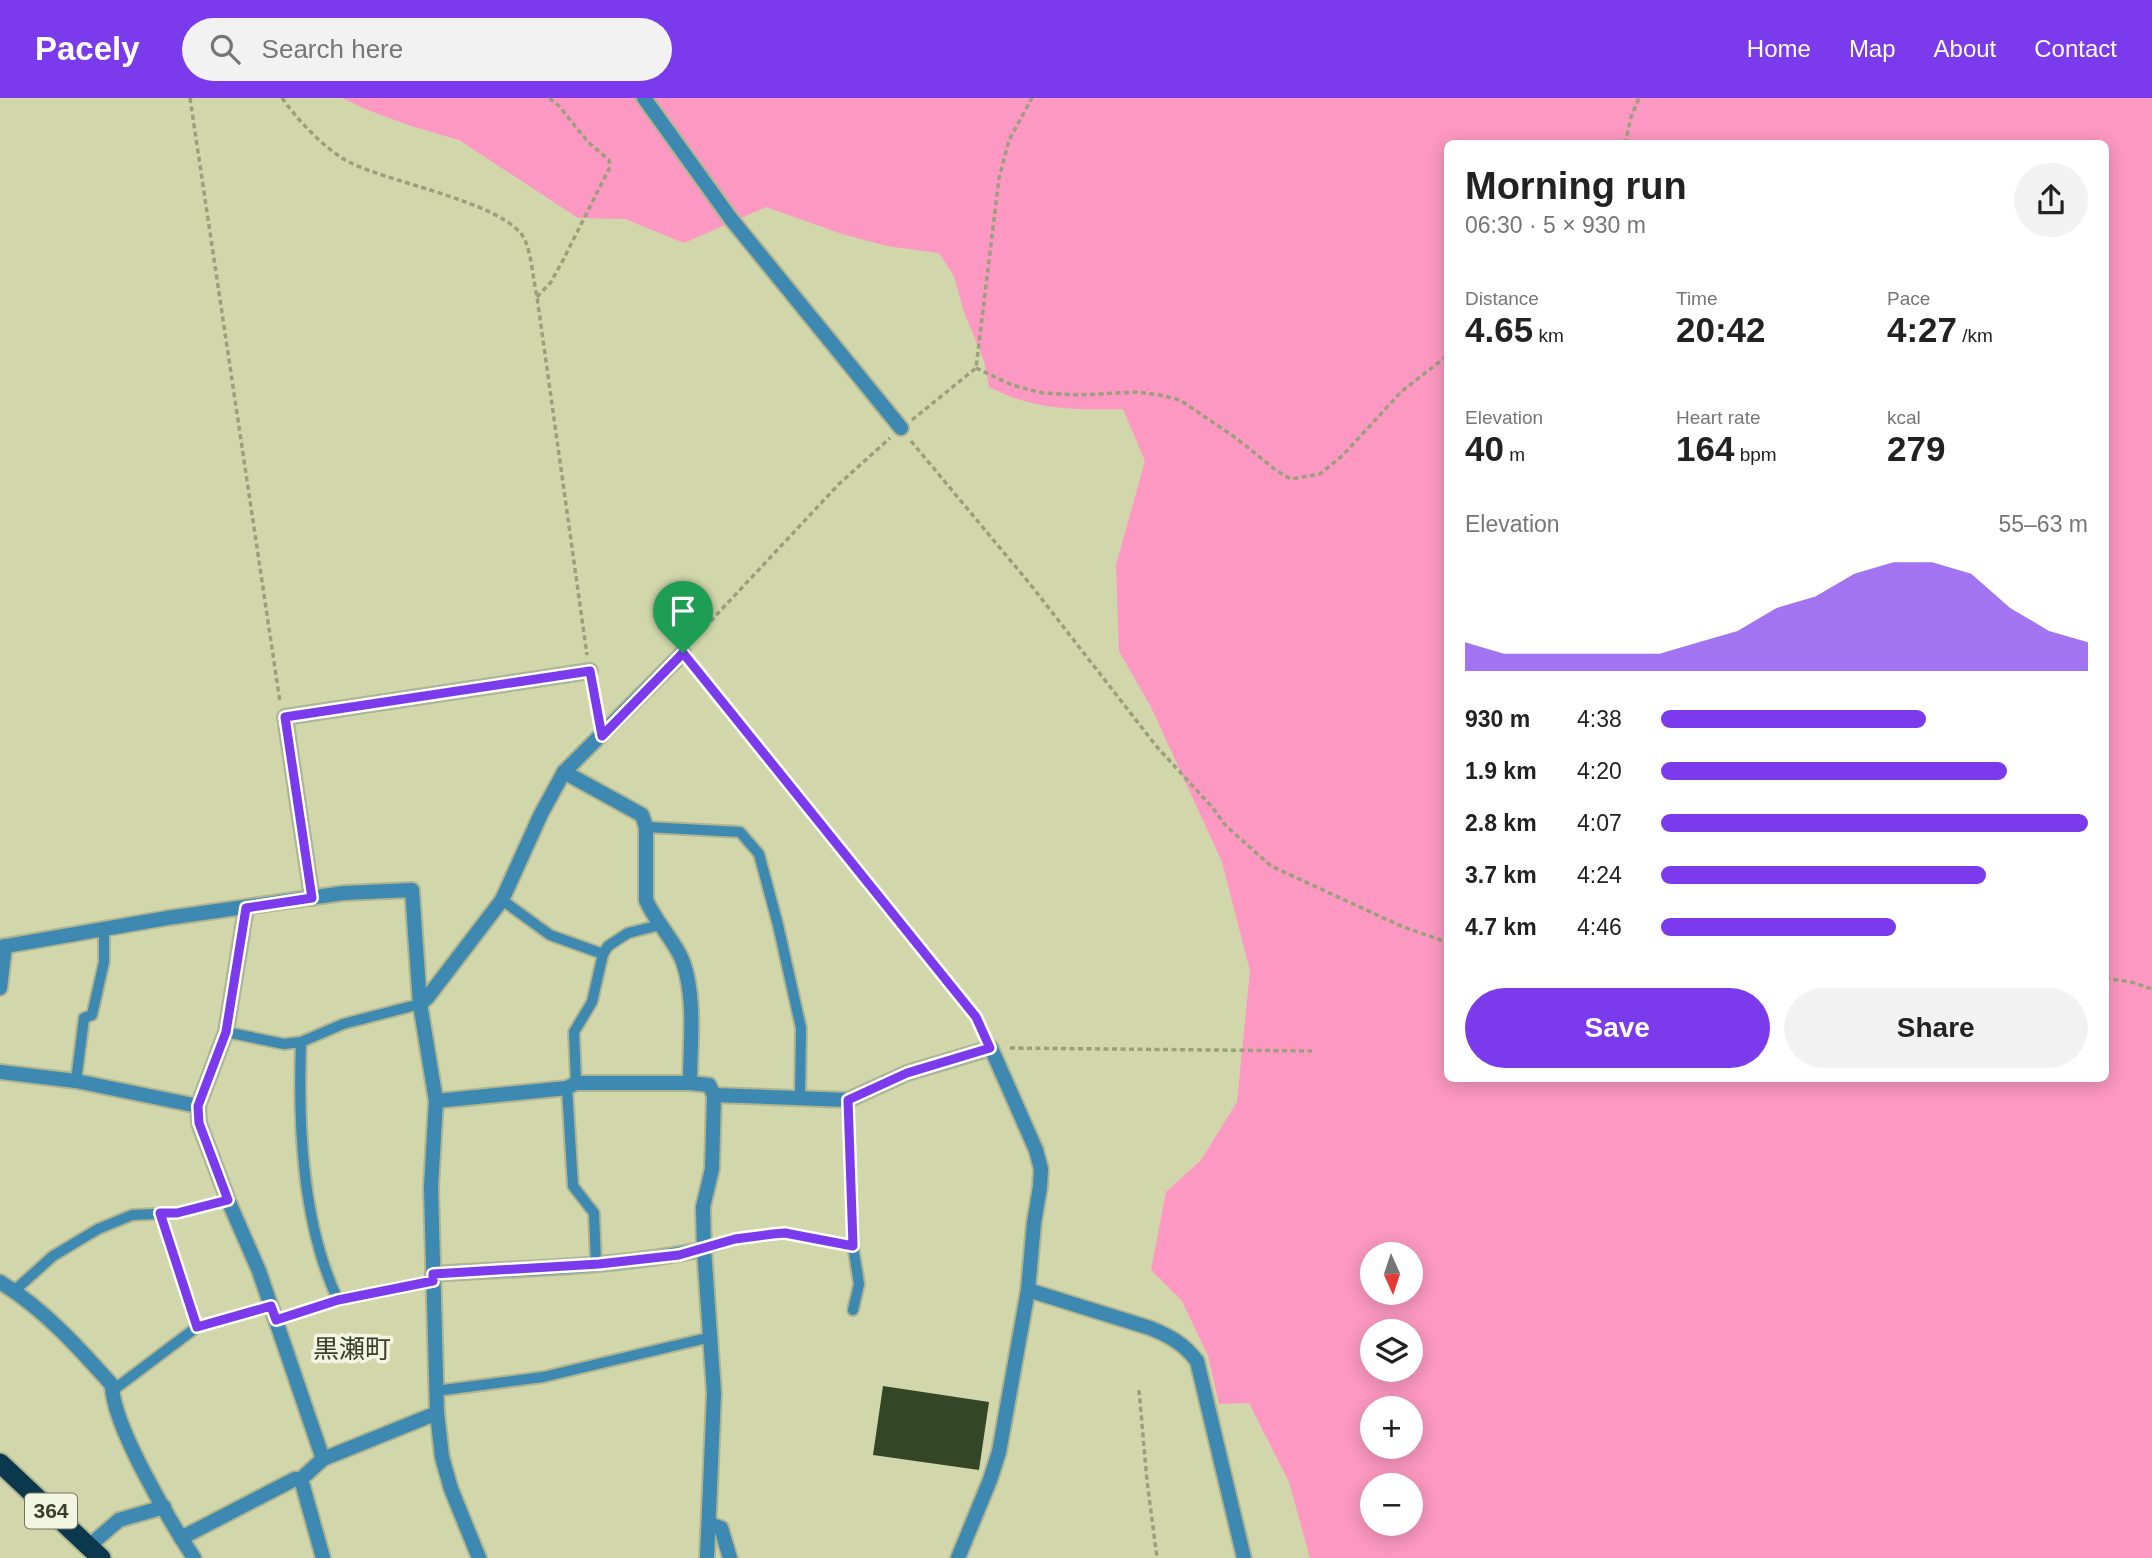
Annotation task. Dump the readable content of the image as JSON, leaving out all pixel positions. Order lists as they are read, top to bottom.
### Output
{
  "streets": {
    "highway": ["364"]
  },
  "districts": ["黒瀬町"],
  "north": "bottom",
  "page": {
    "header": "Pacely",
    "search": "Search here",
    "nav": [
      "Home",
      "Map",
      "About",
      "Contact"
    ],
    "heading": ["Morning run", "06:30 · 5 × 930 m"],
    "stats": [
      ["Distance", "4.65 km"],
      ["Time", "20:42"],
      ["Pace", "4:27 /km"],
      ["Elevation", "40 m"],
      ["Heart rate", "164 bpm"],
      ["kcal", "279"]
    ],
    "chart": ["Elevation", "55–63 m"],
    "list": [
      {
        "name": "930 m",
        "note": "4:38"
      },
      {
        "name": "1.9 km",
        "note": "4:20"
      },
      {
        "name": "2.8 km",
        "note": "4:07"
      },
      {
        "name": "3.7 km",
        "note": "4:24"
      },
      {
        "name": "4.7 km",
        "note": "4:46"
      }
    ],
    "buttons": ["Save", "Share"],
    "map_buttons": ["+", "−"]
  }
}
